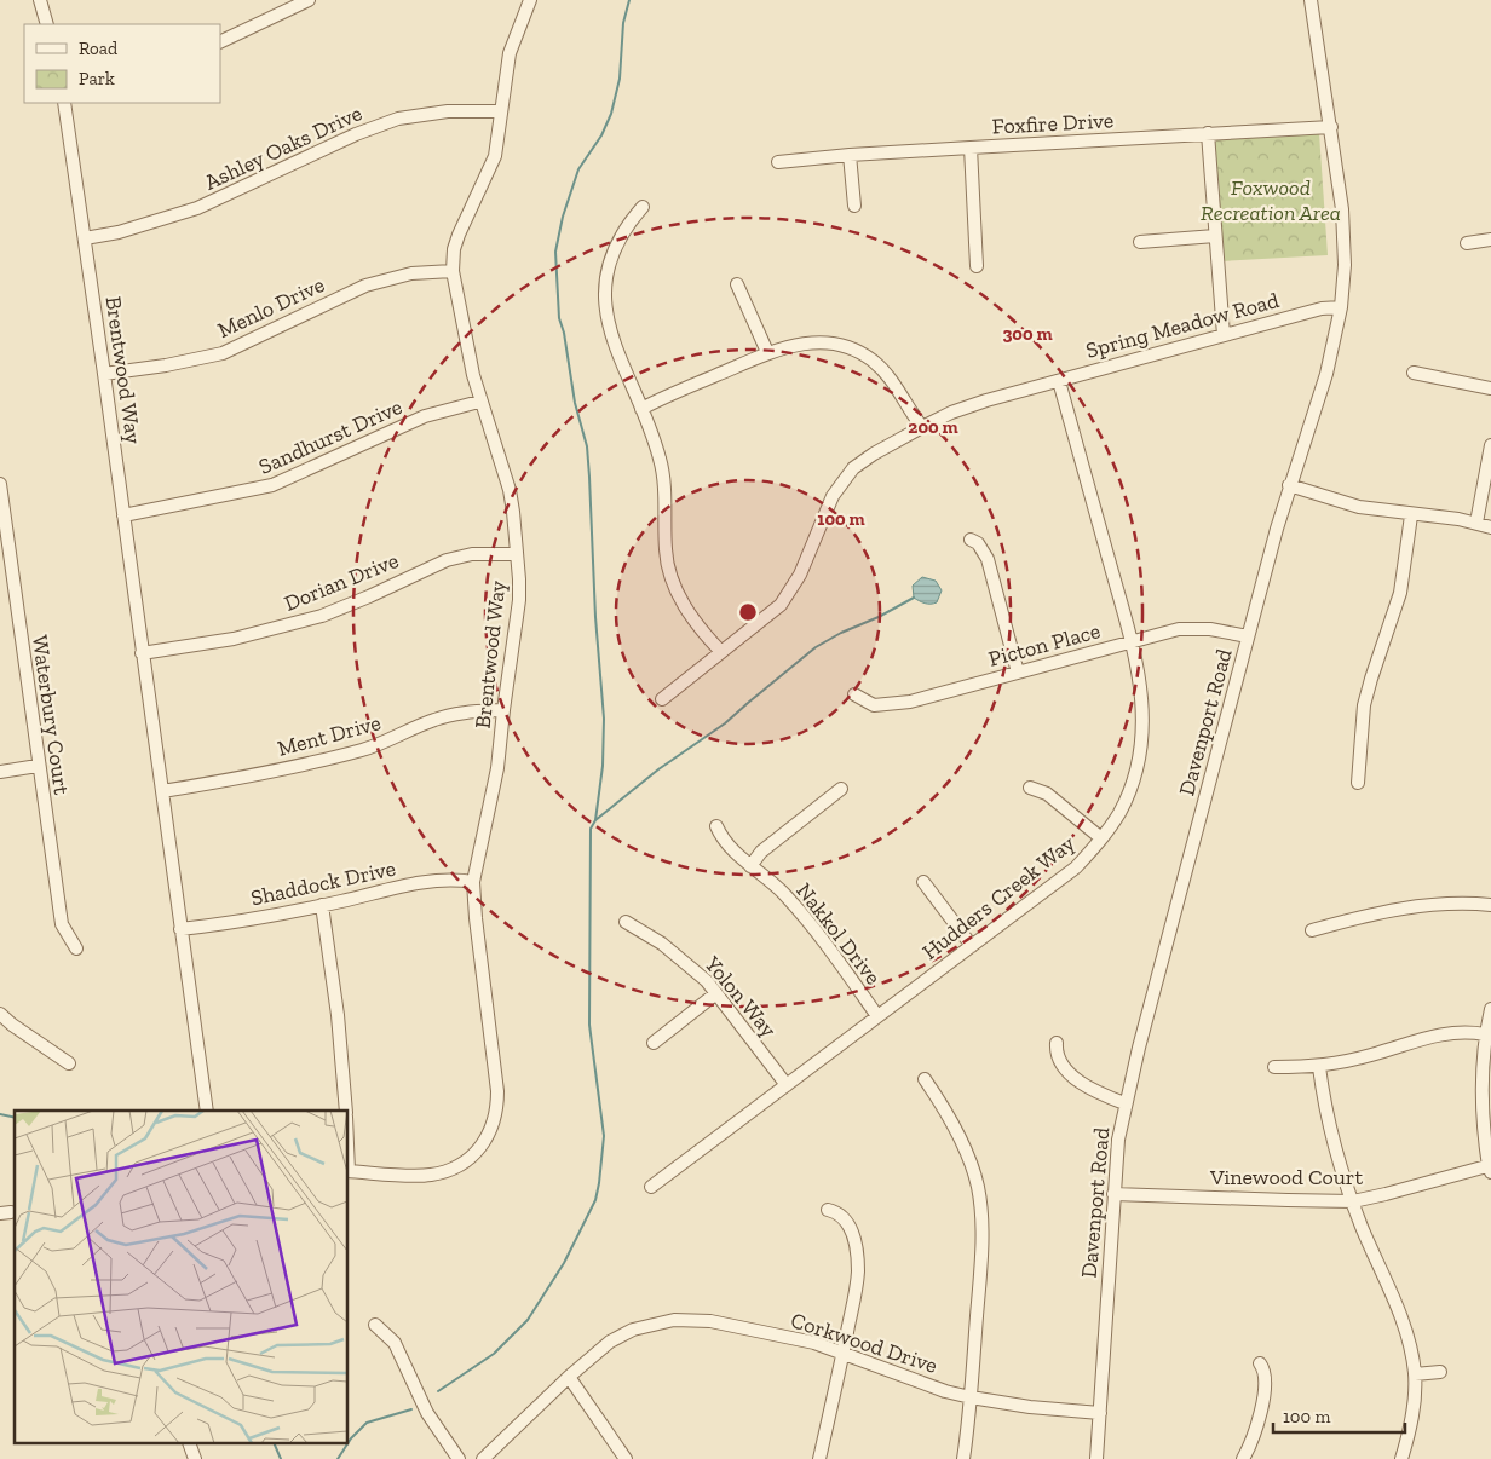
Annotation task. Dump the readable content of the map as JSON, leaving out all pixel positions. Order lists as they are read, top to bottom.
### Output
{
  "streets": {
    "street": [
      "Foxfire Drive",
      "Ashley Oaks Drive",
      "Menlo Drive",
      "Spring Meadow Road",
      "Brentwood Way",
      "Sandhurst Drive",
      "Dorian Drive",
      "Picton Place",
      "Waterbury Court",
      "Davenport Road",
      "Ment Drive",
      "Shaddock Drive",
      "Hudders Creek Way",
      "Nakkol Drive",
      "Yolon Way",
      "Vinewood Court",
      "Corkwood Drive"
    ]
  },
  "crossings": [
    ["Foxfire Drive", "Davenport Road"],
    ["Ashley Oaks Drive", "Brentwood Way"],
    ["Menlo Drive", "Brentwood Way"],
    ["Spring Meadow Road", "Davenport Road"],
    ["Spring Meadow Road", "Hudders Creek Way"],
    ["Brentwood Way", "Sandhurst Drive"],
    ["Brentwood Way", "Dorian Drive"],
    ["Brentwood Way", "Ment Drive"],
    ["Brentwood Way", "Shaddock Drive"],
    ["Picton Place", "Davenport Road"],
    ["Picton Place", "Hudders Creek Way"],
    ["Davenport Road", "Vinewood Court"],
    ["Davenport Road", "Corkwood Drive"],
    ["Hudders Creek Way", "Nakkol Drive"],
    ["Hudders Creek Way", "Yolon Way"]
  ],
  "parks": ["Foxwood Recreation Area"],
  "legend": ["Road", "Park"],
  "scale_bar": "100 m",
  "rings": ["300 m", "200 m", "100 m"]
}
